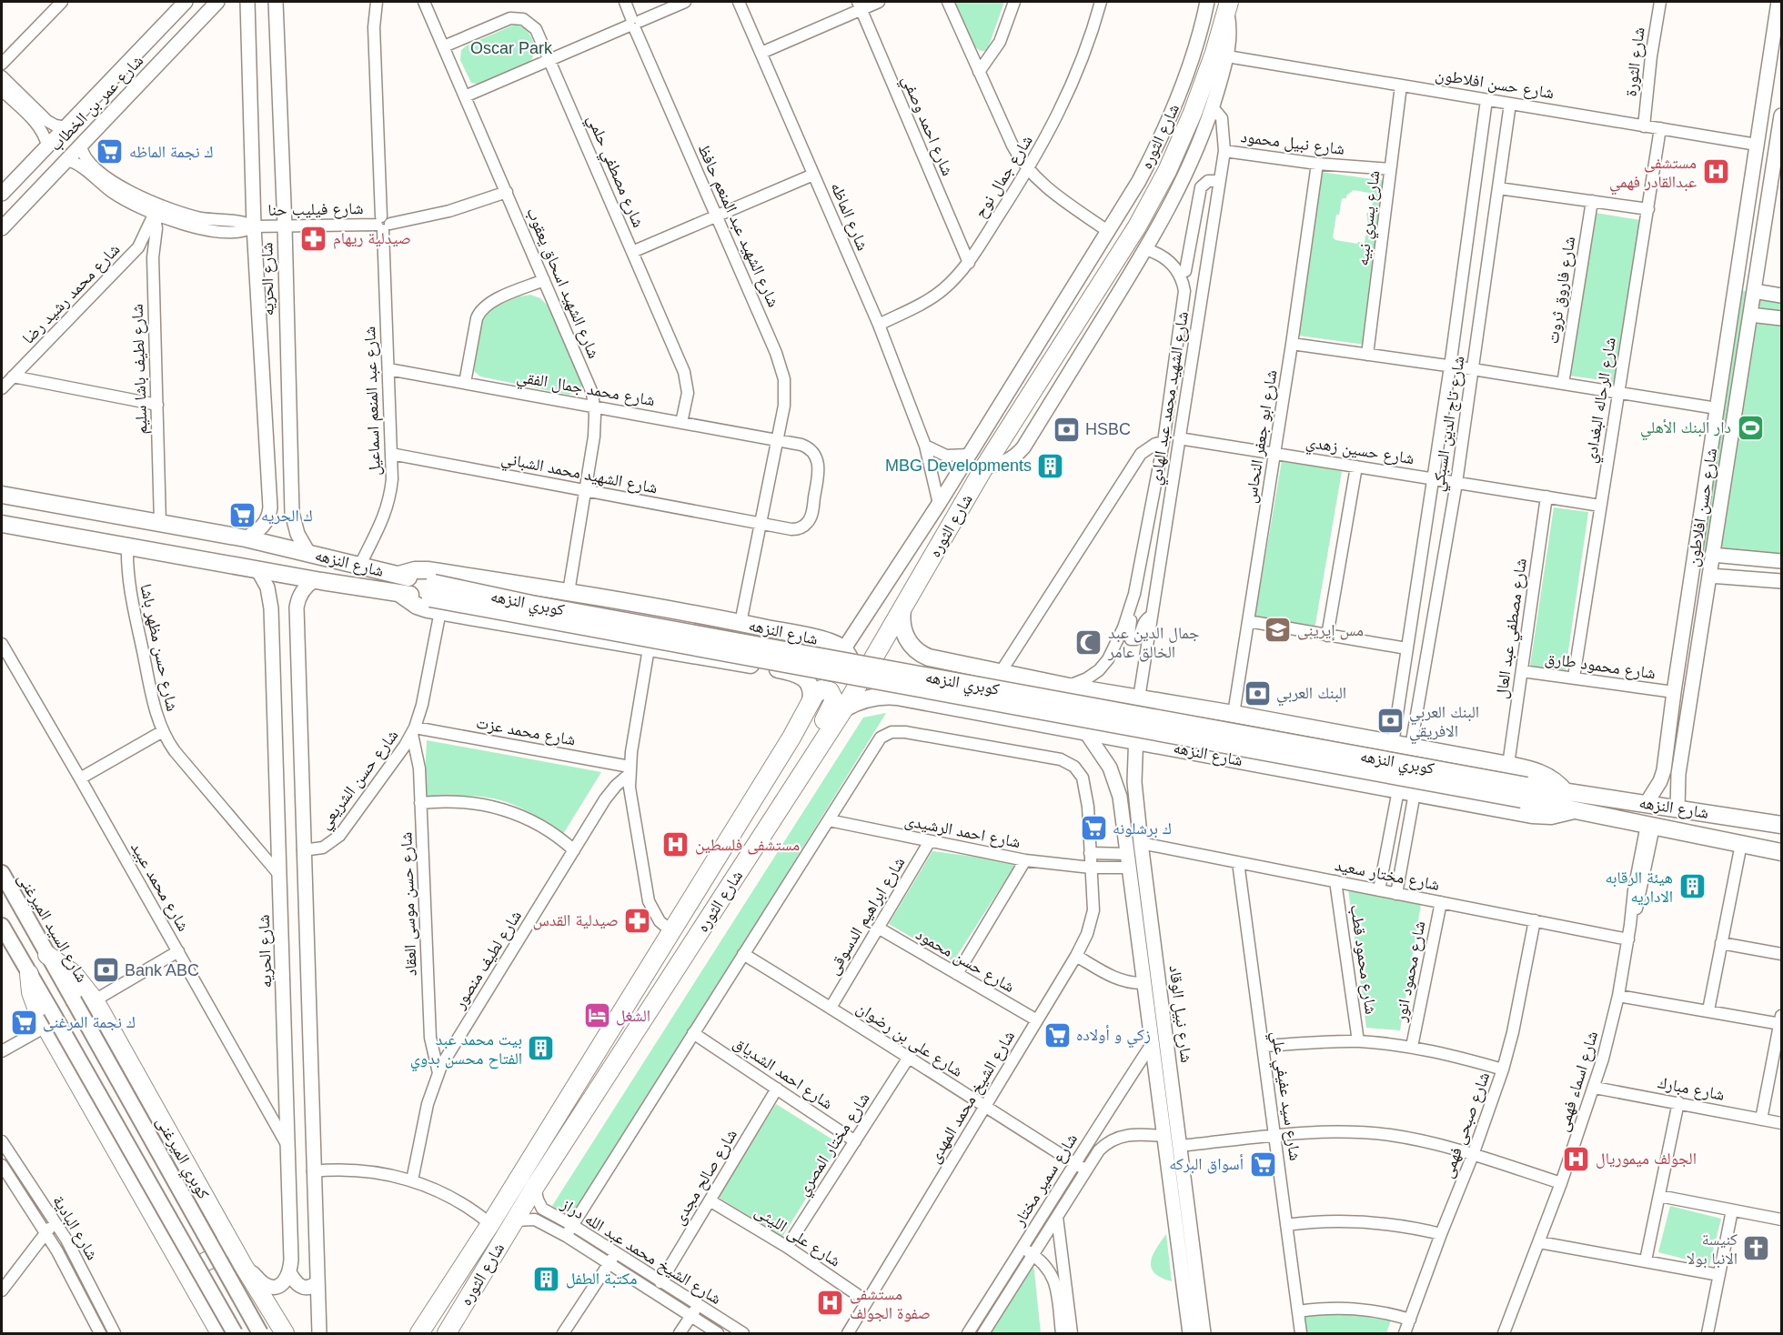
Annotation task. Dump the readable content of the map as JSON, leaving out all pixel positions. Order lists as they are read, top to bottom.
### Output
{
  "streets": {
    "highway": ["شارع الثوره"],
    "main road": [
      "شارع النزهه",
      "كوبري النزهه",
      "شارع السيد الميرغنى",
      "كوبري الميرغنى"
    ],
    "street": [
      "شارع الثورة",
      "شارع حسن افلاطون",
      "شارع عمر بن الخطاب",
      "شارع احمد وصفي",
      "شارع نبيل محمود",
      "شارع مصطفي حلمي",
      "شارع جمال نوح",
      "شارع فيليب حنا",
      "شارع الماظه",
      "شارع يسري نبيه",
      "شارع الشهيد عبد المنعم حافظ",
      "شارع الحريه",
      "شارع الشهيد اسحاق يعقوب",
      "شارع فاروق ثروت",
      "شارع محمد رشيد رضا",
      "شارع لطيف باشا سليم",
      "شارع محمد جمال الفقي",
      "شارع الشهيد محمد عبد الهادي",
      "شارع الرحاله البغدادي",
      "شارع عبد المنعم اسماعيل",
      "شارع تاج الدين السبكي",
      "شارع ابو جعفر النحاس",
      "شارع حسين زهدي",
      "شارع الشهيد محمد الشباني",
      "شارع مصطفي عبد العال",
      "شارع حسن مظهر باشا",
      "شارع محمود طارق",
      "شارع محمد عزت",
      "شارع حسن الشريعي",
      "شارع احمد الرشيدى",
      "شارع مختار سعيد",
      "شارع محمد عبيد",
      "شارع حسن موسى العقاد",
      "شارع ابراهيم الدسوقى",
      "شارع لطيف منصور",
      "شارع محمود قطب",
      "شارع حسن محمود",
      "شارع محمود انور",
      "شارع نبيل الوقاد",
      "شارع على بن رضوان",
      "شارع احمد الشدياق",
      "شارع اسماء فهمى",
      "شارع مبارك",
      "شارع سيد عفيفي علي",
      "شارع الشيخ محمد المهدى",
      "شارع صبحى فهمى",
      "شارع مختار المصري",
      "شارع صالح مجدى",
      "شارع سمير مختار",
      "شارع البادية",
      "شارع على الليثى",
      "شارع الشيخ محمد عبد الله دراز"
    ]
  },
  "crossings": [
    ["شارع الثورة", "شارع حسن افلاطون"],
    ["شارع حسن افلاطون", "شارع الثوره"],
    ["شارع حسن افلاطون", "شارع يسري نبيه"],
    ["شارع حسن افلاطون", "شارع الرحاله البغدادي"],
    ["شارع حسن افلاطون", "شارع تاج الدين السبكي"],
    ["شارع حسن افلاطون", "شارع النزهه"],
    ["شارع حسن افلاطون", "شارع محمود طارق"],
    ["شارع عمر بن الخطاب", "شارع فيليب حنا"],
    ["شارع احمد وصفي", "شارع جمال نوح"],
    ["شارع الثوره", "شارع الماظه"],
    ["شارع الثوره", "شارع الشهيد محمد عبد الهادي"],
    ["شارع الثوره", "شارع النزهه"],
    ["شارع الثوره", "شارع الشيخ محمد عبد الله دراز"],
    ["شارع نبيل محمود", "شارع يسري نبيه"],
    ["شارع نبيل محمود", "شارع الشهيد محمد عبد الهادي"],
    ["شارع نبيل محمود", "شارع ابو جعفر النحاس"],
    ["شارع مصطفي حلمي", "شارع الشهيد اسحاق يعقوب"],
    ["شارع مصطفي حلمي", "شارع محمد جمال الفقي"],
    ["شارع جمال نوح", "شارع الماظه"],
    ["شارع فيليب حنا", "شارع الحريه"],
    ["شارع فيليب حنا", "شارع الشهيد اسحاق يعقوب"],
    ["شارع فيليب حنا", "شارع محمد رشيد رضا"],
    ["شارع فيليب حنا", "شارع لطيف باشا سليم"],
    ["شارع فيليب حنا", "شارع عبد المنعم اسماعيل"],
    ["شارع الشهيد عبد المنعم حافظ", "شارع محمد جمال الفقي"],
    ["شارع الشهيد عبد المنعم حافظ", "شارع الشهيد محمد الشباني"],
    ["شارع الشهيد عبد المنعم حافظ", "شارع النزهه"],
    ["شارع الحريه", "شارع النزهه"],
    ["شارع الحريه", "شارع حسن مظهر باشا"],
    ["شارع الحريه", "شارع محمد عبيد"],
    ["شارع الشهيد اسحاق يعقوب", "شارع محمد جمال الفقي"],
    ["شارع الشهيد اسحاق يعقوب", "شارع الشهيد محمد الشباني"],
    ["شارع الشهيد اسحاق يعقوب", "شارع النزهه"],
    ["شارع محمد رشيد رضا", "شارع لطيف باشا سليم"],
    ["شارع لطيف باشا سليم", "شارع النزهه"],
    ["شارع محمد جمال الفقي", "شارع عبد المنعم اسماعيل"],
    ["شارع الشهيد محمد عبد الهادي", "شارع حسين زهدي"],
    ["شارع الشهيد محمد عبد الهادي", "شارع نبيل الوقاد"],
    ["شارع الرحاله البغدادي", "شارع حسين زهدي"],
    ["شارع الرحاله البغدادي", "شارع محمود طارق"],
    ["شارع عبد المنعم اسماعيل", "شارع الشهيد محمد الشباني"],
    ["شارع عبد المنعم اسماعيل", "شارع النزهه"],
    ["شارع تاج الدين السبكي", "شارع حسين زهدي"],
    ["شارع ابو جعفر النحاس", "شارع حسين زهدي"],
    ["شارع حسين زهدي", "شارع مصطفي عبد العال"],
    ["شارع النزهه", "كوبري النزهه"],
    ["شارع النزهه", "شارع حسن مظهر باشا"],
    ["شارع النزهه", "شارع حسن الشريعي"],
    ["شارع النزهه", "شارع نبيل الوقاد"],
    ["شارع النزهه", "شارع اسماء فهمى"],
    ["شارع مصطفي عبد العال", "شارع محمود طارق"],
    ["شارع محمد عزت", "شارع حسن الشريعي"],
    ["شارع محمد عزت", "شارع حسن موسى العقاد"],
    ["شارع محمد عزت", "شارع لطيف منصور"],
    ["شارع حسن الشريعي", "شارع حسن موسى العقاد"],
    ["شارع احمد الرشيدى", "شارع ابراهيم الدسوقى"],
    ["شارع احمد الرشيدى", "شارع نبيل الوقاد"],
    ["شارع احمد الرشيدى", "شارع الشيخ محمد المهدى"],
    ["شارع مختار سعيد", "شارع محمود قطب"],
    ["شارع مختار سعيد", "شارع محمود انور"],
    ["شارع مختار سعيد", "شارع نبيل الوقاد"],
    ["شارع مختار سعيد", "شارع اسماء فهمى"],
    ["شارع مختار سعيد", "شارع سيد عفيفي علي"],
    ["شارع مختار سعيد", "شارع صبحى فهمى"],
    ["شارع حسن موسى العقاد", "شارع لطيف منصور"],
    ["شارع ابراهيم الدسوقى", "شارع حسن محمود"],
    ["شارع ابراهيم الدسوقى", "شارع على بن رضوان"],
    ["شارع السيد الميرغنى", "كوبري الميرغنى"],
    ["شارع حسن محمود", "شارع الشيخ محمد المهدى"],
    ["شارع نبيل الوقاد", "شارع سمير مختار"],
    ["شارع على بن رضوان", "شارع الشيخ محمد المهدى"],
    ["شارع على بن رضوان", "شارع مختار المصري"],
    ["شارع على بن رضوان", "شارع سمير مختار"],
    ["شارع احمد الشدياق", "شارع الشيخ محمد المهدى"],
    ["شارع احمد الشدياق", "شارع مختار المصري"],
    ["شارع احمد الشدياق", "شارع صالح مجدى"],
    ["شارع اسماء فهمى", "شارع مبارك"],
    ["شارع الشيخ محمد المهدى", "شارع على الليثى"],
    ["شارع الشيخ محمد المهدى", "شارع الشيخ محمد عبد الله دراز"],
    ["شارع مختار المصري", "شارع على الليثى"],
    ["شارع صالح مجدى", "شارع على الليثى"],
    ["شارع صالح مجدى", "شارع الشيخ محمد عبد الله دراز"]
  ],
  "parks": ["Oscar Park"],
  "places": {
    "supermarket": [
      "ك نجمة الماظه",
      "ك الحريه",
      "ك برشلونه",
      "ك نجمة المرغنى",
      "زكي و أولاده",
      "أسواق البركه"
    ],
    "hospital": [
      "مستشفى عبدالقادر فهمي",
      "مستشفى فلسطين",
      "الجولف ميموريال",
      "مستشفى صفوة الجولف"
    ],
    "pharmacy": ["صيدلية ريهام", "صيدلية القدس"],
    "sports": ["دار البنك الأهلي"],
    "bank": [
      "HSBC",
      "البنك العربي",
      "البنك العربي الافريقي",
      "Bank ABC"
    ],
    "building": [
      "MBG Developments",
      "هيئة الرقابه الاداريه",
      "بيت محمد عبد الفتاح محسن بدوي",
      "مكتبة الطفل"
    ],
    "school or university": ["مس إيرينى"],
    "mosque": ["جمال الدين عبد الخالق عامر"],
    "hotel": ["الشغل"],
    "church": ["كنيسة الانبا بولا"]
  }
}
